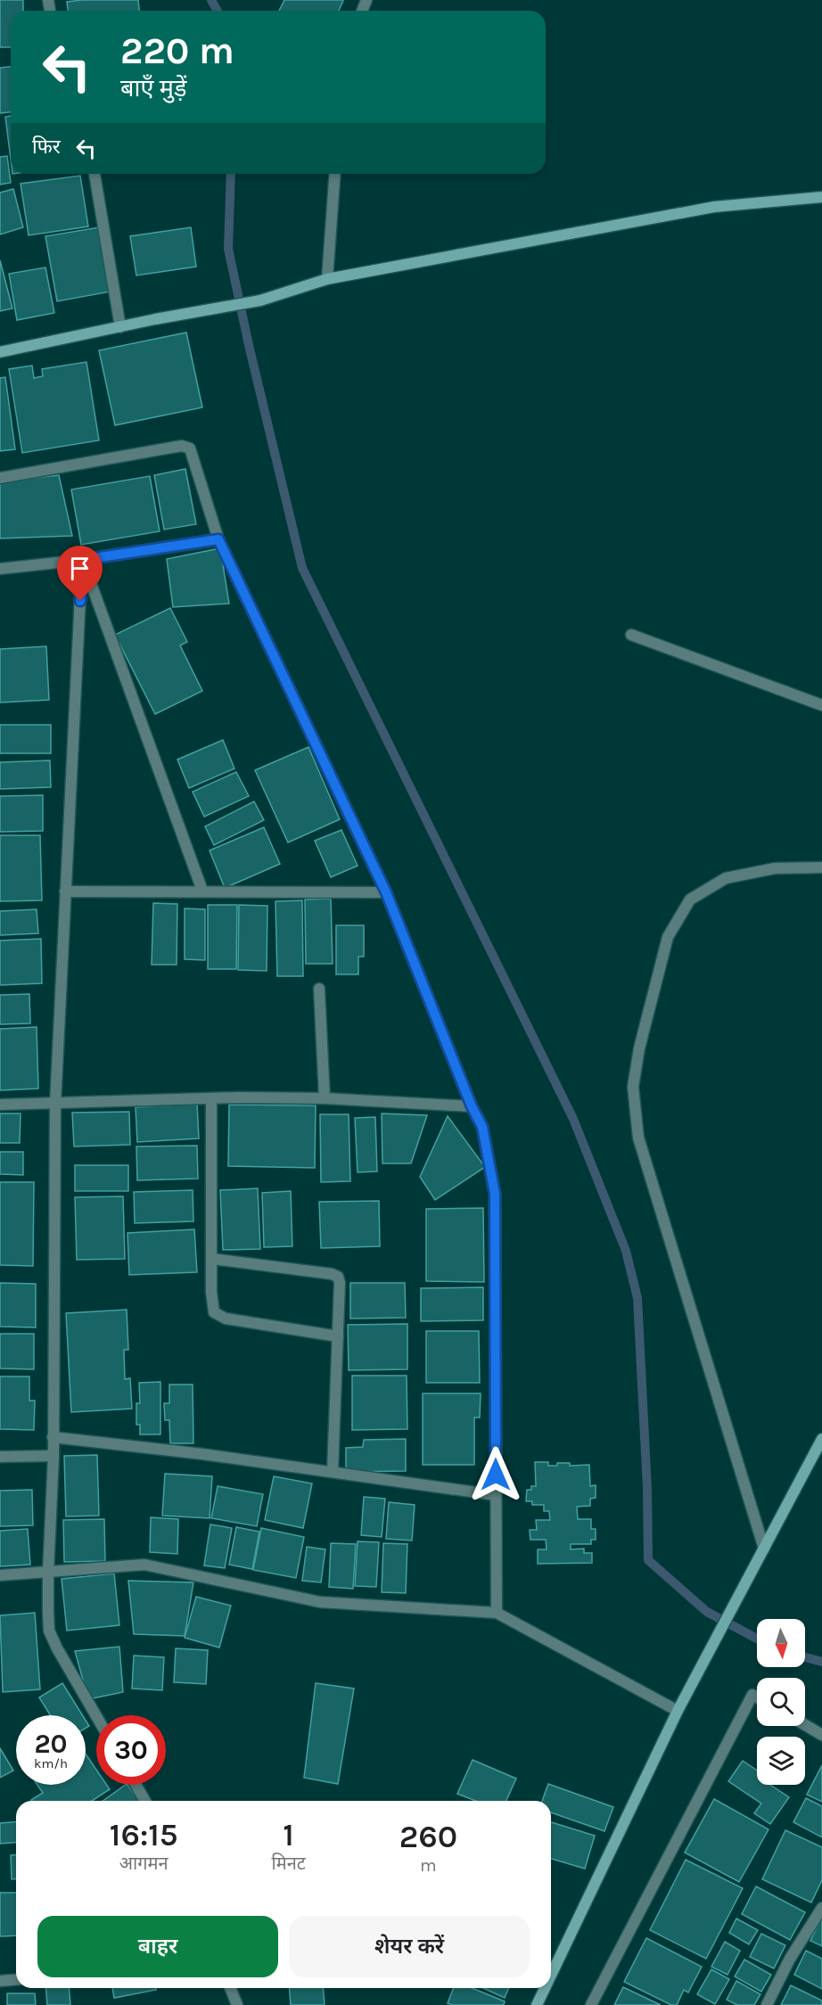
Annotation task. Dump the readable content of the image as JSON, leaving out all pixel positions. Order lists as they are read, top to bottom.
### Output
{
  "north": "bottom",
  "page": {
    "turn": ["220 m", "बाएँ मुड़ें"],
    "then": "फिर",
    "speed": "20 km/h",
    "limit": "30",
    "eta": [
      "16:15",
      "आगमन",
      "1",
      "मिनट",
      "260",
      "m"
    ],
    "buttons": ["बाहर", "शेयर करें"]
  }
}
